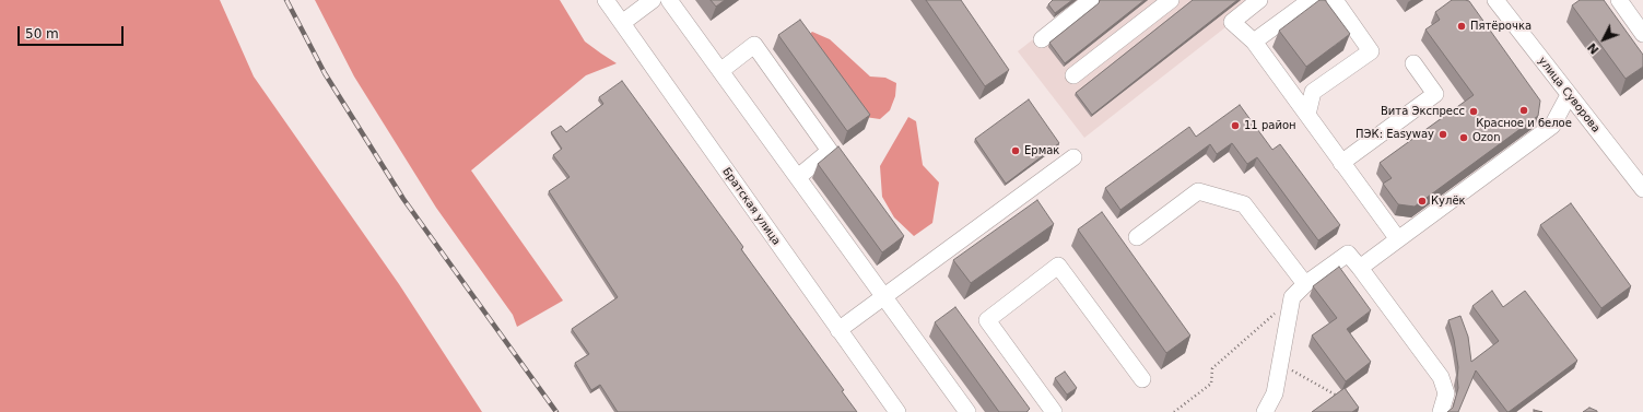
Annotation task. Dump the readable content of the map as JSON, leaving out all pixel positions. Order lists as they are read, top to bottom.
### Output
{
  "streets": {
    "street": ["улица Суворова", "Братская улица"]
  },
  "places": [
    "Пятёрочка",
    "Красное и белое",
    "Вита Экспресс",
    "11 район",
    "ПЭК: Easyway",
    "Ozon",
    "Ермак",
    "Кулёк"
  ],
  "scale_bar": "50 m",
  "north": "bottom left"
}
